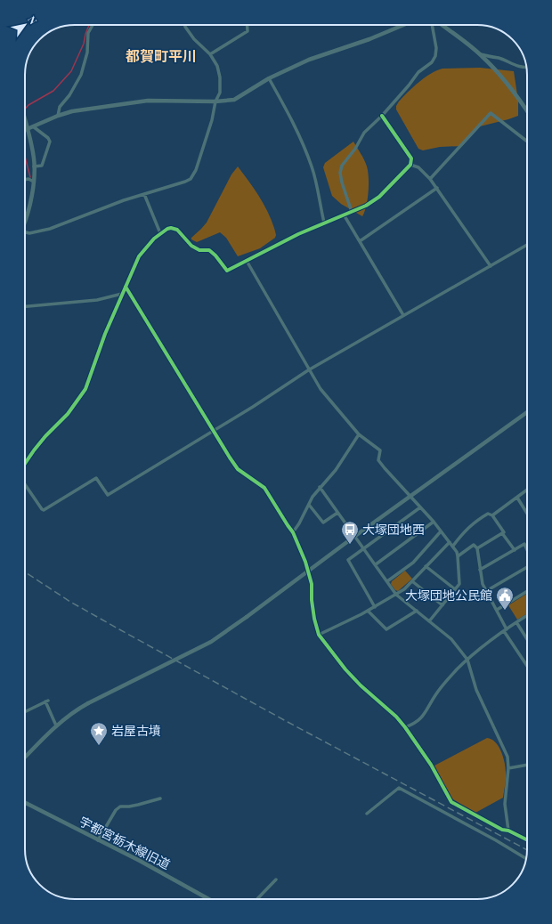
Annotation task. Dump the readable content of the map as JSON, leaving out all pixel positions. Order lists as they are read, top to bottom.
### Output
{
  "streets": {
    "street": ["宇都宮栃木線旧道"]
  },
  "districts": ["都賀町平川"],
  "places": {
    "bus stop": ["大塚団地西"],
    "public building": ["大塚団地公民館"],
    "place": ["岩屋古墳"]
  },
  "north": "top right"
}
